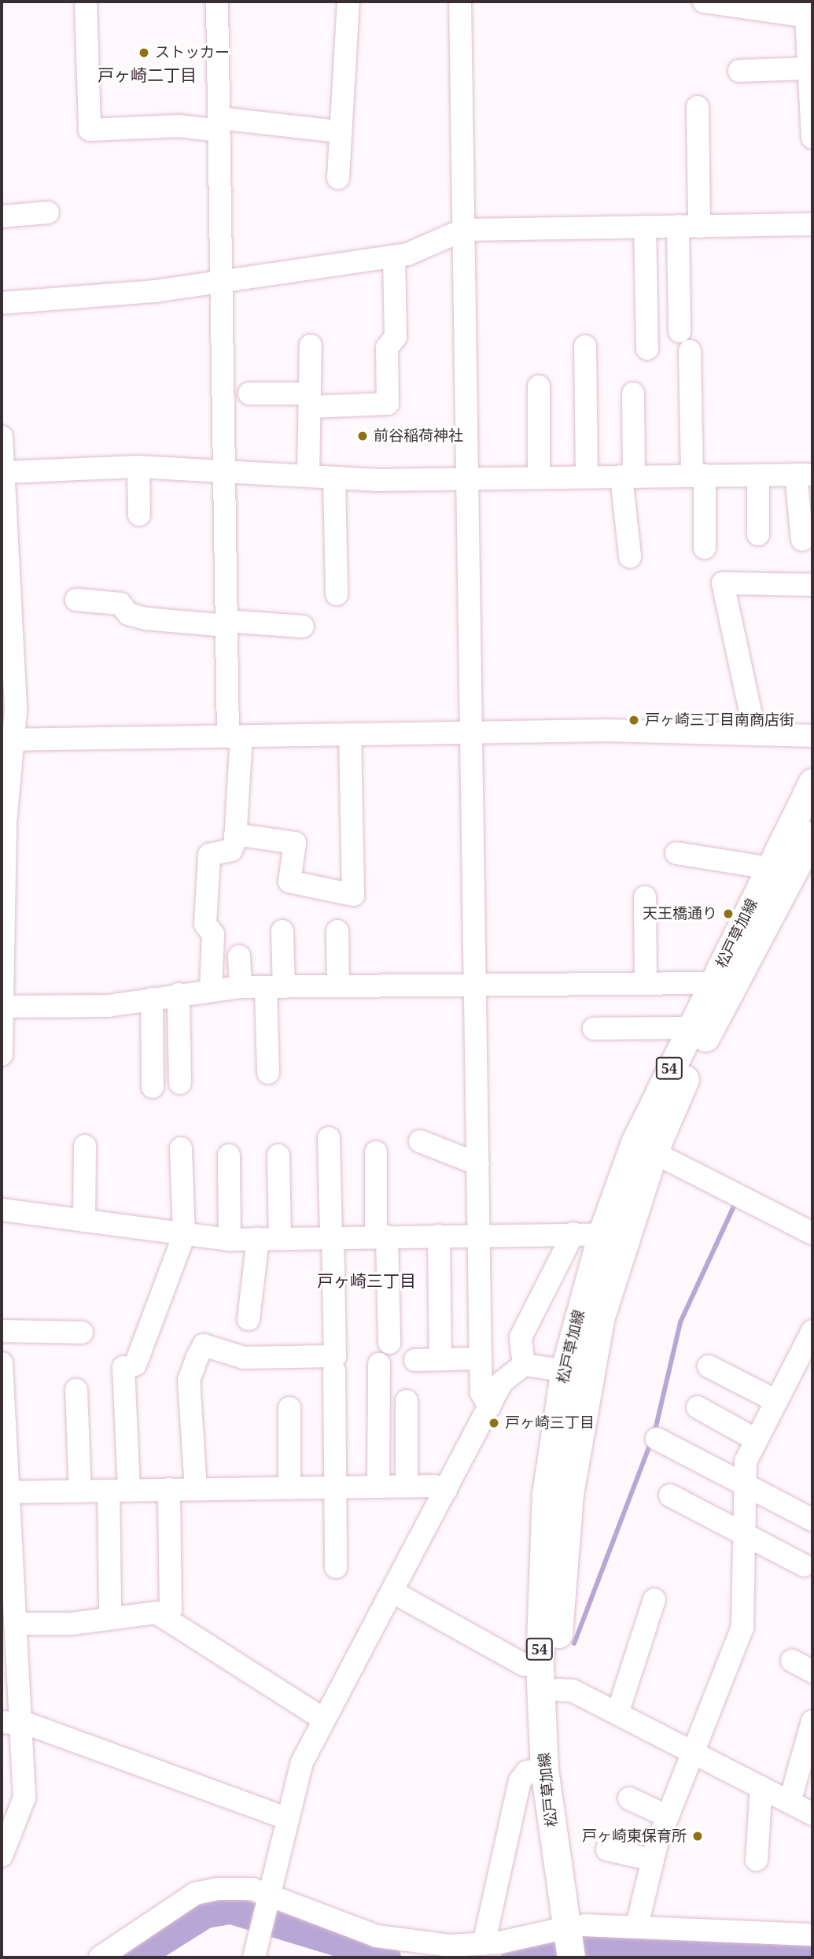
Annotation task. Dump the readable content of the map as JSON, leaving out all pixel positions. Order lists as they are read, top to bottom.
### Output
{
  "streets": {
    "main road": ["松戸草加線", "54"]
  },
  "districts": ["戸ヶ崎二丁目", "戸ヶ崎三丁目"],
  "places": [
    "ストッカー",
    "前谷稲荷神社",
    "戸ヶ崎三丁目南商店街",
    "天王橋通り",
    "戸ヶ崎三丁目",
    "戸ヶ崎東保育所"
  ]
}
